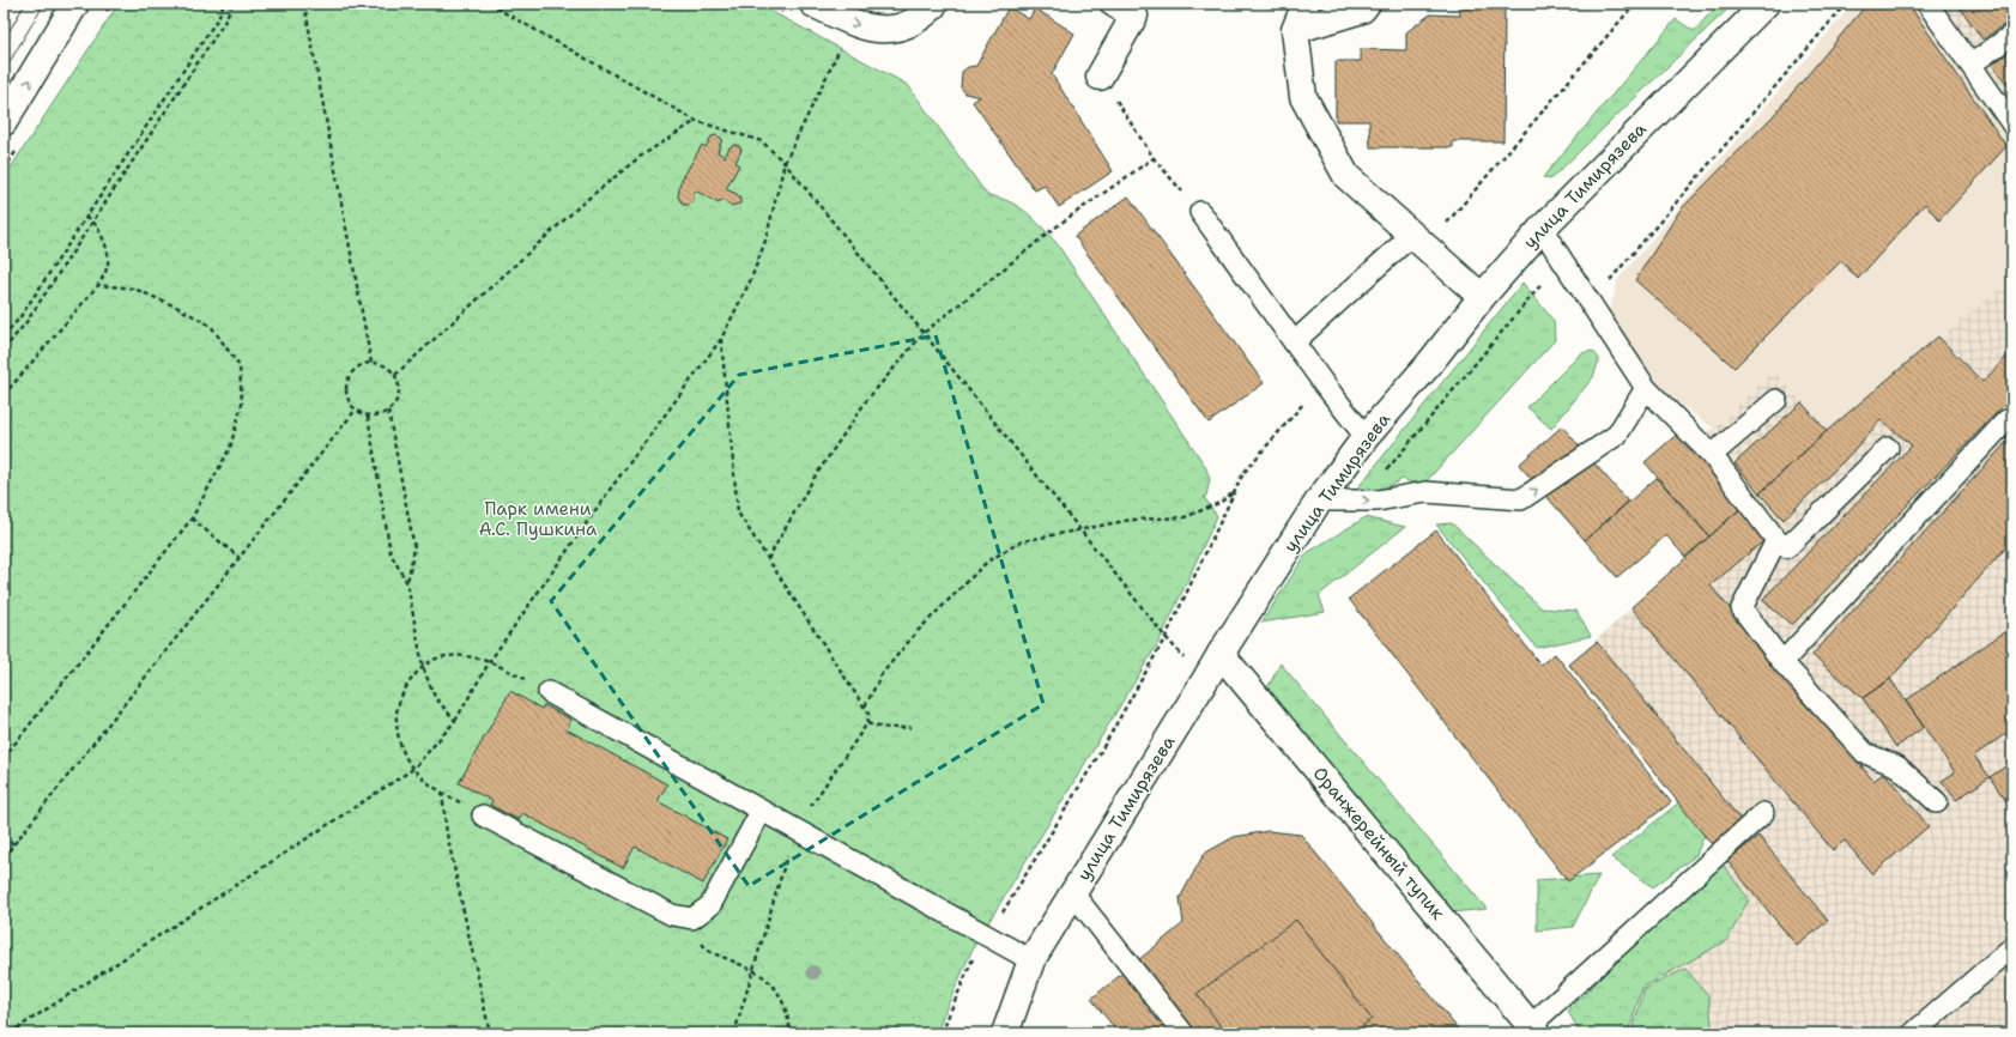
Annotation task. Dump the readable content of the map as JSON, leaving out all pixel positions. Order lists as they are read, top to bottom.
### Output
{
  "streets": {
    "street": ["улица Тимирязева", "Оранжерейный тупик"]
  },
  "crossings": [
    ["улица Тимирязева", "Оранжерейный тупик"]
  ],
  "parks": ["Парк имени А.С. Пушкина"]
}
